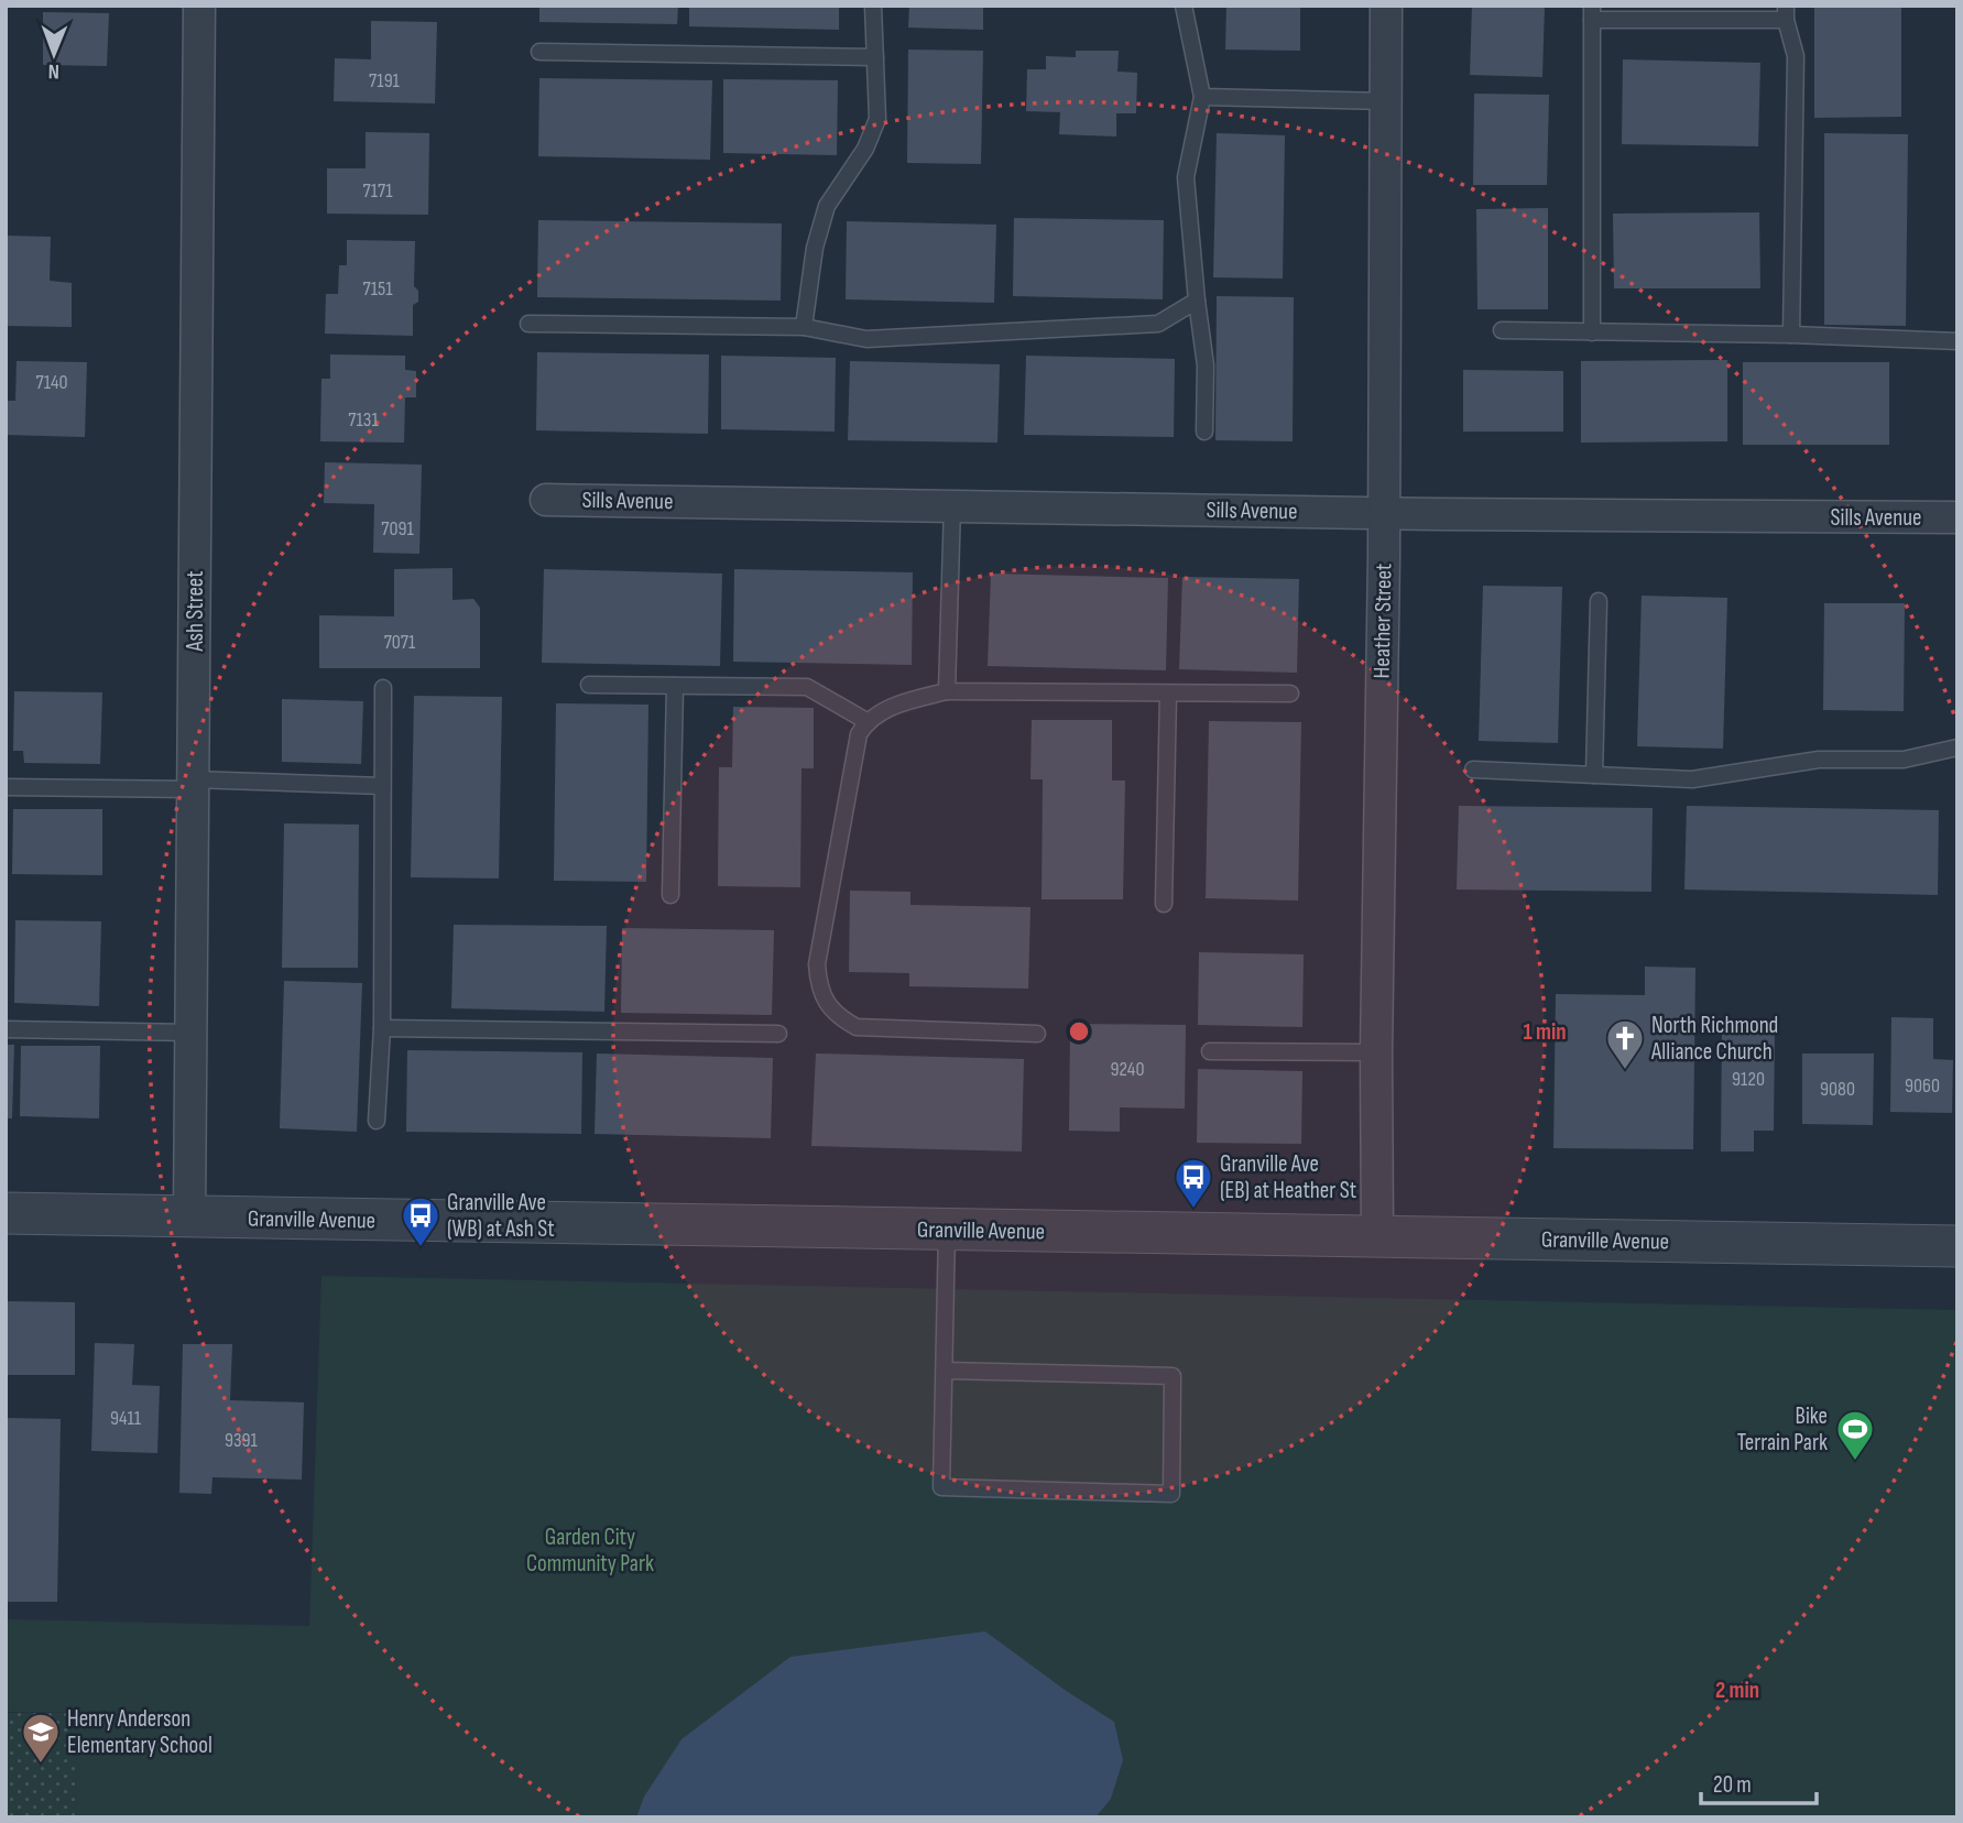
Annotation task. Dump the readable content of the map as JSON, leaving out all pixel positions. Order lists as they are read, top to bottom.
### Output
{
  "streets": {
    "street": [
      "Sills Avenue",
      "Ash Street",
      "Heather Street",
      "Granville Avenue"
    ]
  },
  "crossings": [
    ["Sills Avenue", "Heather Street"],
    ["Ash Street", "Granville Avenue"],
    ["Heather Street", "Granville Avenue"]
  ],
  "parks": ["Garden City Community Park"],
  "places": {
    "church": ["North Richmond Alliance Church"],
    "bus stop": ["Granville Ave (EB) at Heather St", "Granville Ave (WB) at Ash St"],
    "sports": ["Bike Terrain Park"],
    "school or university": ["Henry Anderson Elementary School"]
  },
  "house_numbers": [
    "7191",
    "7171",
    "7151",
    "7140",
    "7131",
    "7091",
    "7071",
    "9240",
    "9120",
    "9060",
    "9080",
    "9411",
    "9391"
  ],
  "scale_bar": "20 m",
  "north": "bottom",
  "rings": ["1 min", "2 min"]
}
